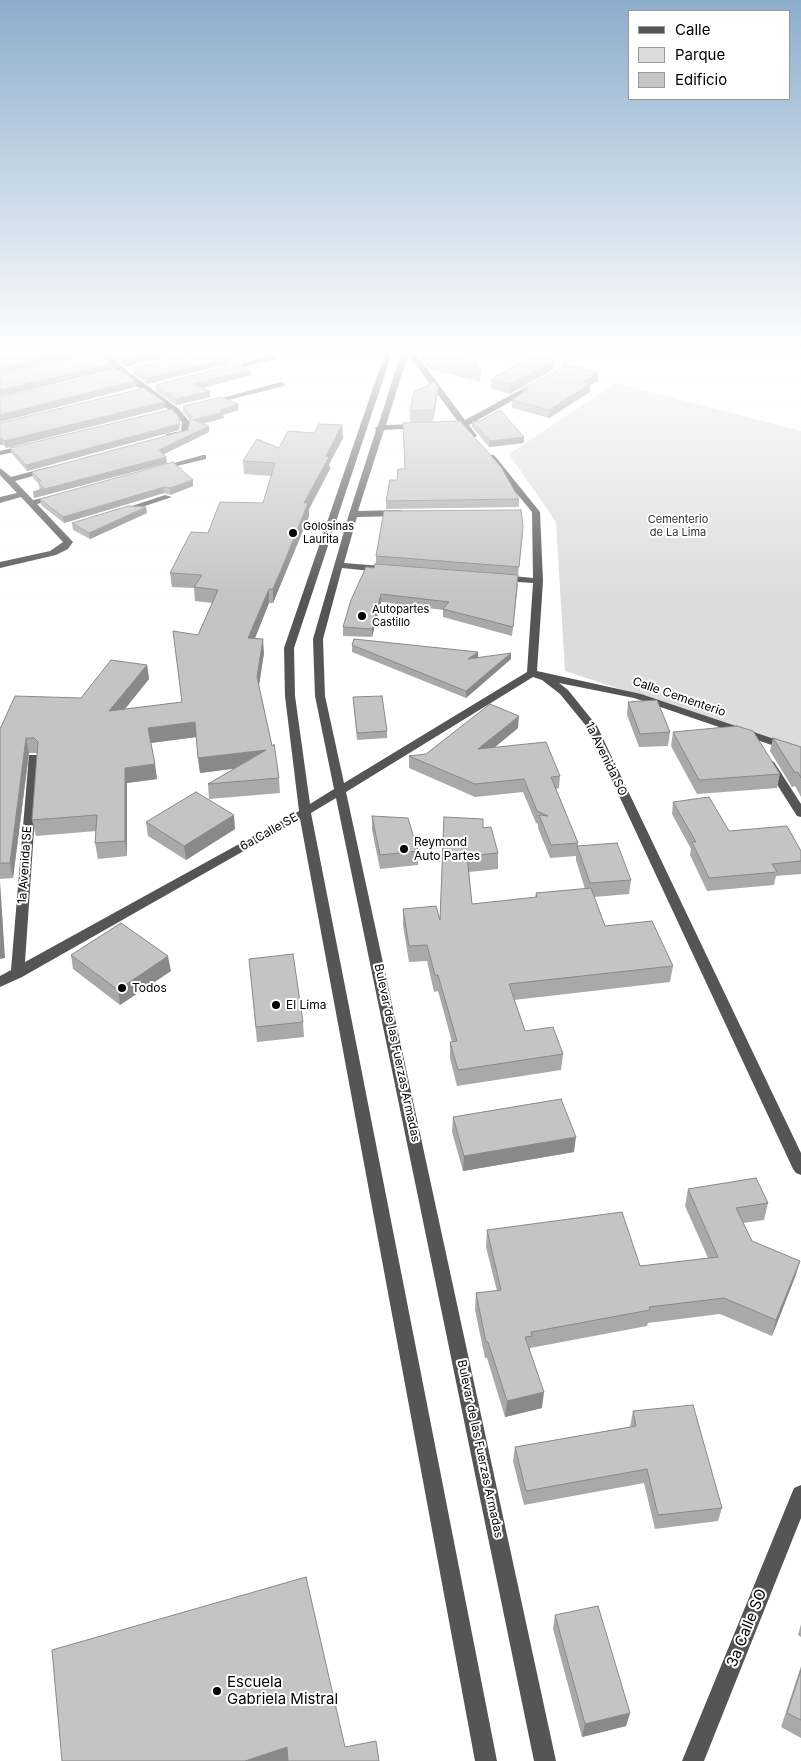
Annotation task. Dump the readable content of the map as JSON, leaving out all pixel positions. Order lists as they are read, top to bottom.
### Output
{
  "streets": {
    "street": [
      "Calle Cementerio",
      "1a Avenida SO",
      "6a Calle SE",
      "1a Avenida SE",
      "Bulevar de las Fuerzas Armadas",
      "3a Calle SO"
    ]
  },
  "crossings": [
    ["Calle Cementerio", "1a Avenida SO"],
    ["1a Avenida SO", "6a Calle SE"],
    ["6a Calle SE", "1a Avenida SE"],
    ["6a Calle SE", "Bulevar de las Fuerzas Armadas"]
  ],
  "parks": ["Cementerio de La Lima"],
  "places": [
    "Golosinas Laurita",
    "Autopartes Castillo",
    "Reymond Auto Partes",
    "Todos",
    "El Lima",
    "Escuela Gabriela Mistral"
  ],
  "legend": ["Calle", "Parque", "Edificio"]
}
